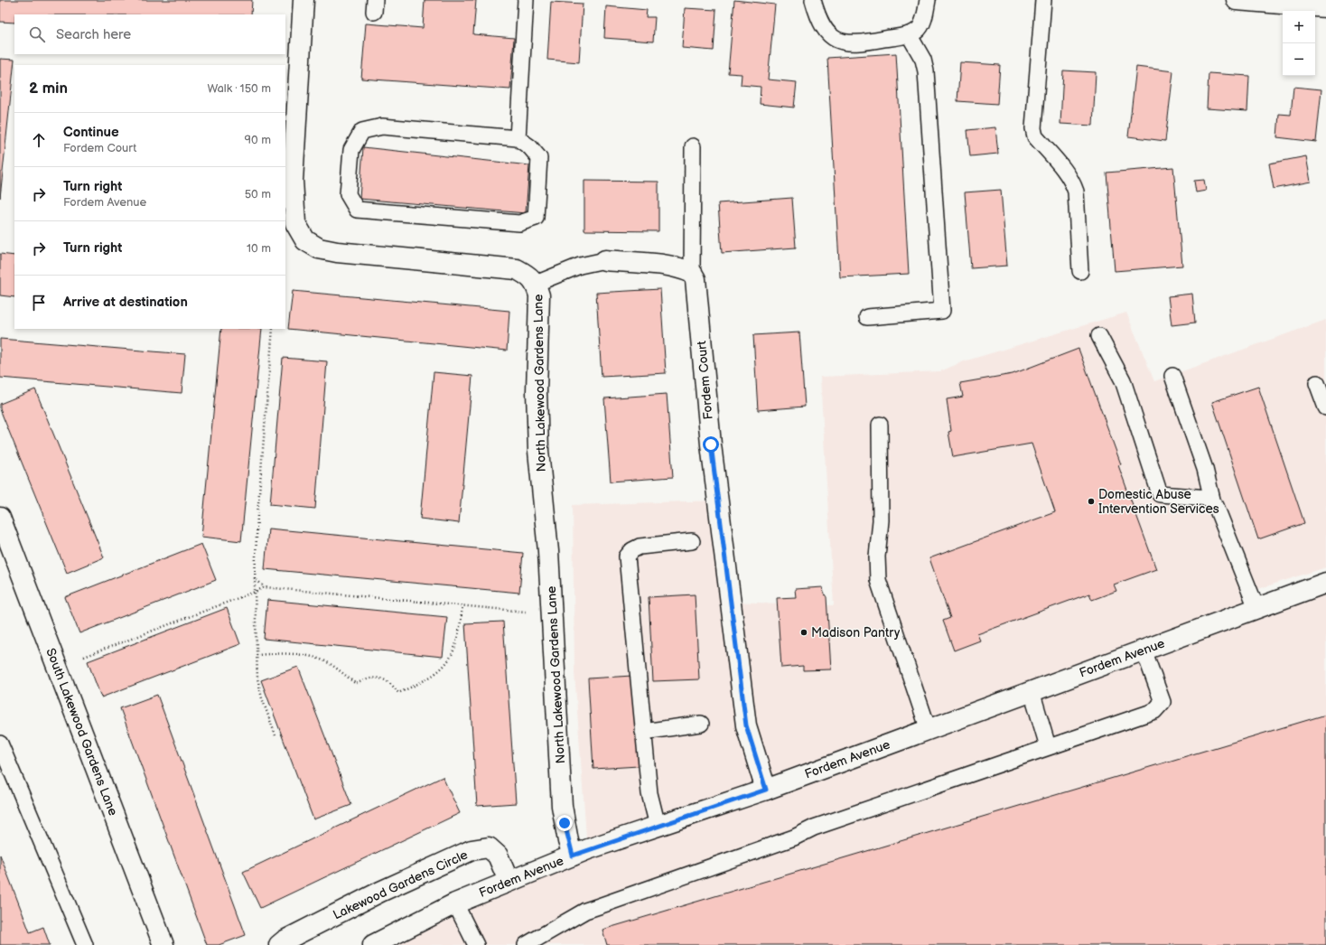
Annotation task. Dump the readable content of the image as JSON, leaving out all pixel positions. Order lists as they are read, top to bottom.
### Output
{
  "streets": {
    "street": [
      "Fordem Court",
      "North Lakewood Gardens Lane",
      "Fordem Avenue",
      "South Lakewood Gardens Lane",
      "Lakewood Gardens Circle"
    ]
  },
  "crossings": [
    ["Fordem Court", "Fordem Avenue"],
    ["North Lakewood Gardens Lane", "Fordem Avenue"],
    ["Fordem Avenue", "Lakewood Gardens Circle"]
  ],
  "places": ["Domestic Abuse Intervention Services", "Madison Pantry"],
  "page": {
    "map_buttons": ["+", "−"],
    "search": "Search here",
    "heading": ["2 min", "Walk · 150 m"],
    "list": [
      ["Continue", "Fordem Court", "90 m"],
      ["Turn right", "Fordem Avenue", "50 m"],
      ["Turn right", "10 m"],
      "Arrive at destination"
    ]
  }
}
